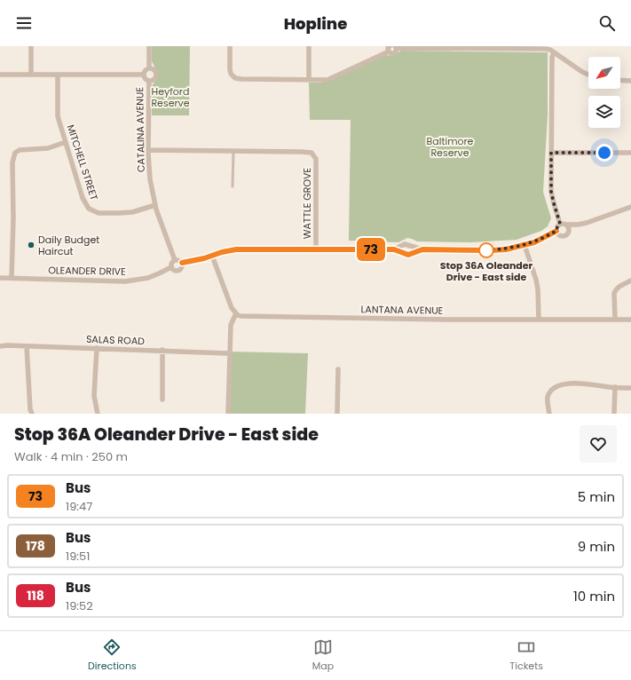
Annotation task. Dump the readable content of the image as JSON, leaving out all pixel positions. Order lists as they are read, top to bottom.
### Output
{
  "streets": {
    "street": [
      "CATALINA AVENUE",
      "MITCHELL STREET",
      "WATTLE GROVE",
      "OLEANDER DRIVE",
      "LANTANA AVENUE",
      "SALAS ROAD"
    ]
  },
  "crossings": [
    ["CATALINA AVENUE", "MITCHELL STREET"],
    ["CATALINA AVENUE", "WATTLE GROVE"],
    ["CATALINA AVENUE", "OLEANDER DRIVE"]
  ],
  "parks": ["Heyford Reserve", "Baltimore Reserve"],
  "places": ["Daily Budget Haircut", "Stop 36A Oleander Drive - East side"],
  "lines": ["bus line 73"],
  "north": "bottom left",
  "page": {
    "header": "Hopline",
    "on_map": "73",
    "heading": ["Stop 36A Oleander Drive - East side", "Walk · 4 min · 250 m"],
    "list": [
      {
        "mark": "73",
        "name": "Bus",
        "note": "19:47",
        "value": "5 min"
      },
      {
        "mark": "178",
        "name": "Bus",
        "note": "19:51",
        "value": "9 min"
      },
      {
        "mark": "118",
        "name": "Bus",
        "note": "19:52",
        "value": "10 min"
      }
    ],
    "tabs": ["Directions", "Map", "Tickets"]
  }
}
